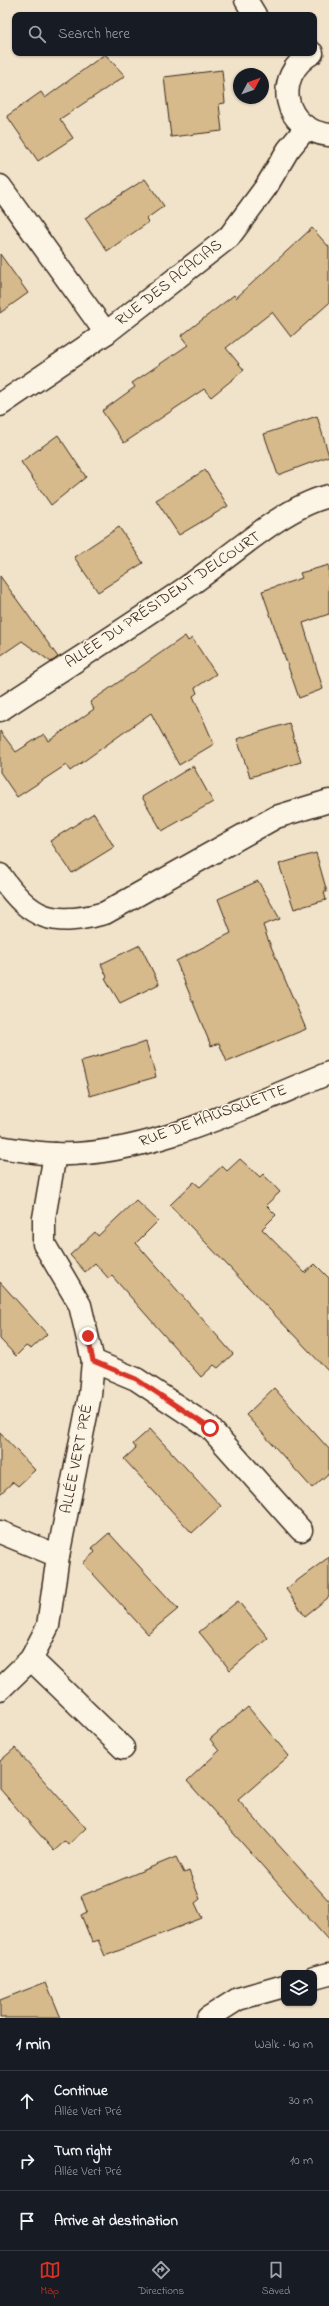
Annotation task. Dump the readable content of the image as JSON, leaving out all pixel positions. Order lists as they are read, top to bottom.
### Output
{
  "streets": {
    "street": [
      "RUE DES ACACIAS",
      "ALLÉE DU PRÉSIDENT DELCOURT",
      "RUE DE HAUSQUETTE",
      "ALLÉE VERT PRÉ"
    ]
  },
  "crossings": [
    ["RUE DE HAUSQUETTE", "ALLÉE VERT PRÉ"]
  ],
  "north": "top right",
  "page": {
    "search": "Search here",
    "heading": ["1 min", "Walk · 40 m"],
    "list": [
      ["Continue", "Allée Vert Pré", "30 m"],
      ["Turn right", "Allée Vert Pré", "10 m"],
      "Arrive at destination"
    ],
    "nav": ["Map", "Directions", "Saved"]
  }
}
